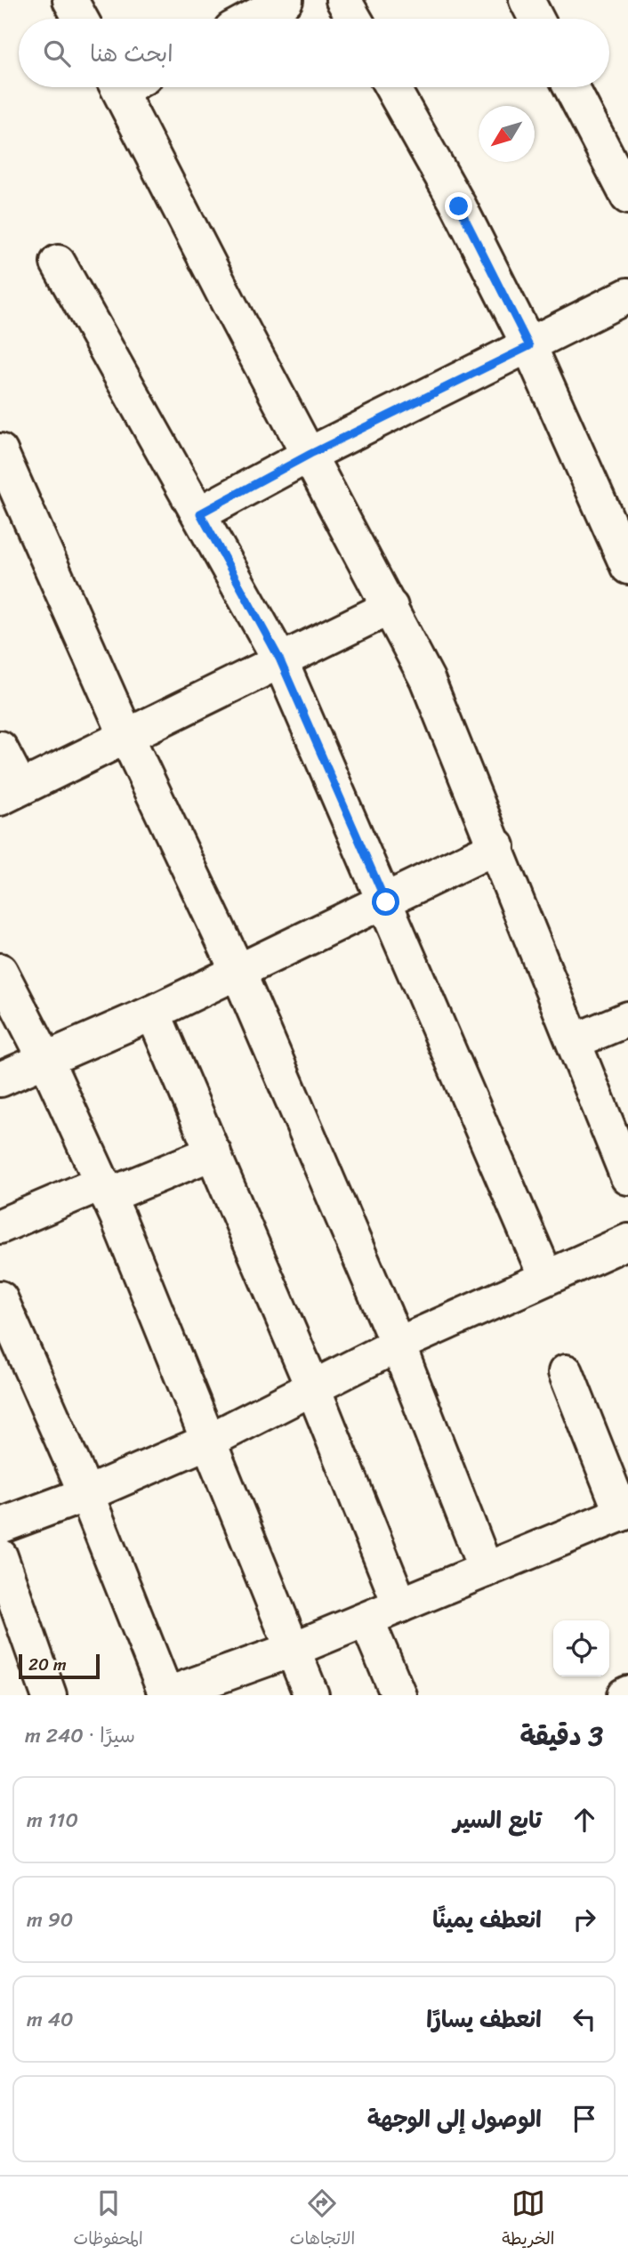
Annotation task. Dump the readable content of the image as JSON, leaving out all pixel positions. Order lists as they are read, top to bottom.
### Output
{
  "scale_bar": "20 m",
  "north": "bottom left",
  "page": {
    "search": "ابحث هنا",
    "scale": "20 m",
    "heading": ["3 دقيقة", "سيرًا · 240 m"],
    "list": [
      ["تابع السير", "110 m"],
      ["انعطف يمينًا", "90 m"],
      ["انعطف يسارًا", "40 m"],
      "الوصول إلى الوجهة"
    ],
    "nav": ["الخريطة", "الاتجاهات", "المحفوظات"]
  }
}
